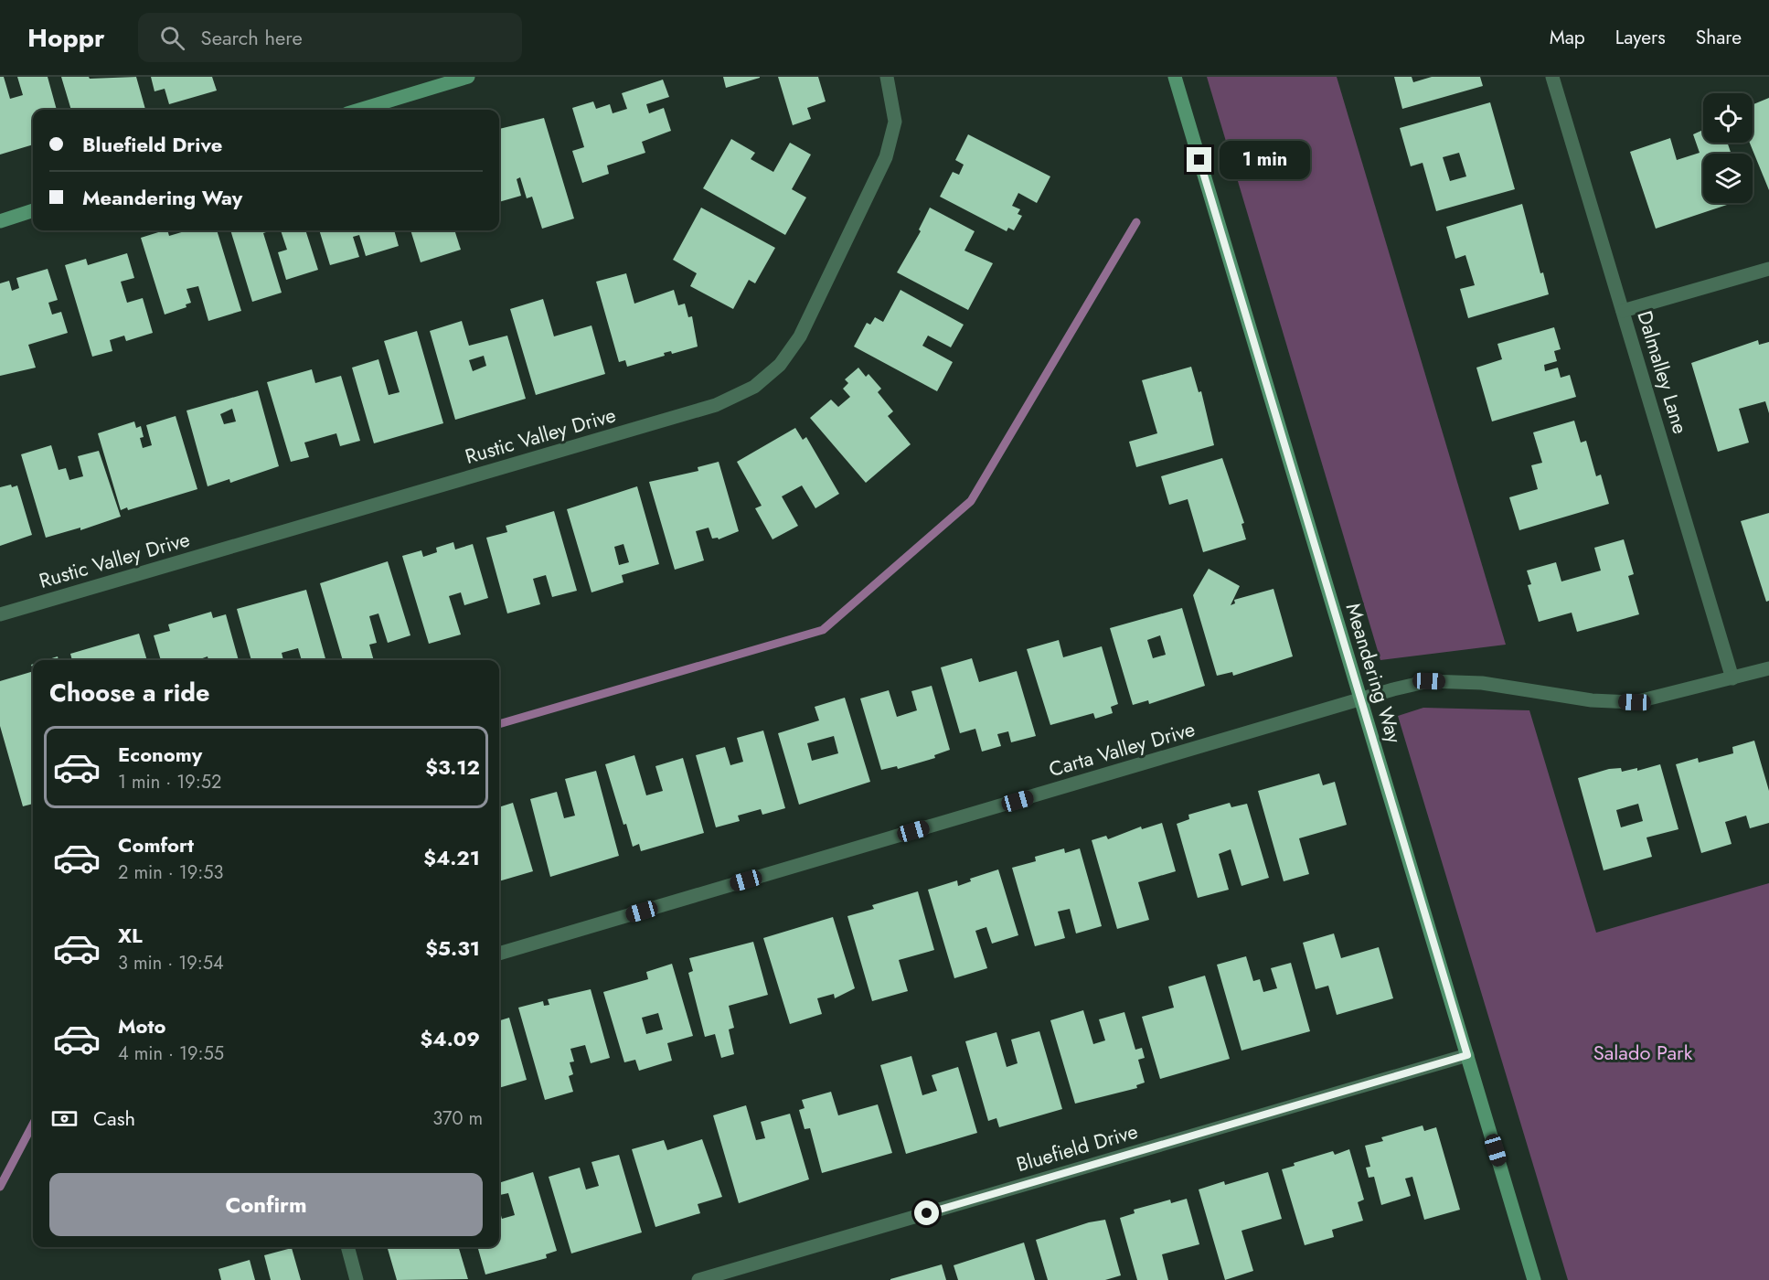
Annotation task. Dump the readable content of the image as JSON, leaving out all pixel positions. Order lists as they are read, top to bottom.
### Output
{
  "streets": {
    "street": [
      "Dalmalley Lane",
      "Rustic Valley Drive",
      "Meandering Way",
      "Carta Valley Drive",
      "Bluefield Drive"
    ]
  },
  "crossings": [
    ["Dalmalley Lane", "Carta Valley Drive"],
    ["Meandering Way", "Carta Valley Drive"],
    ["Meandering Way", "Bluefield Drive"]
  ],
  "parks": ["Salado Park"],
  "page": {
    "header": "Hoppr",
    "search": "Search here",
    "nav": ["Map", "Layers", "Share"],
    "banner": ["Bluefield Drive", "Meandering Way"],
    "bubble": "1 min",
    "heading": "Choose a ride",
    "list": [
      {
        "name": "Economy",
        "note": "1 min · 19:52",
        "value": "$3.12"
      },
      {
        "name": "Comfort",
        "note": "2 min · 19:53",
        "value": "$4.21"
      },
      {
        "name": "XL",
        "note": "3 min · 19:54",
        "value": "$5.31"
      },
      {
        "name": "Moto",
        "note": "4 min · 19:55",
        "value": "$4.09"
      }
    ],
    "pay": ["Cash", "370 m"],
    "buttons": "Confirm"
  }
}
